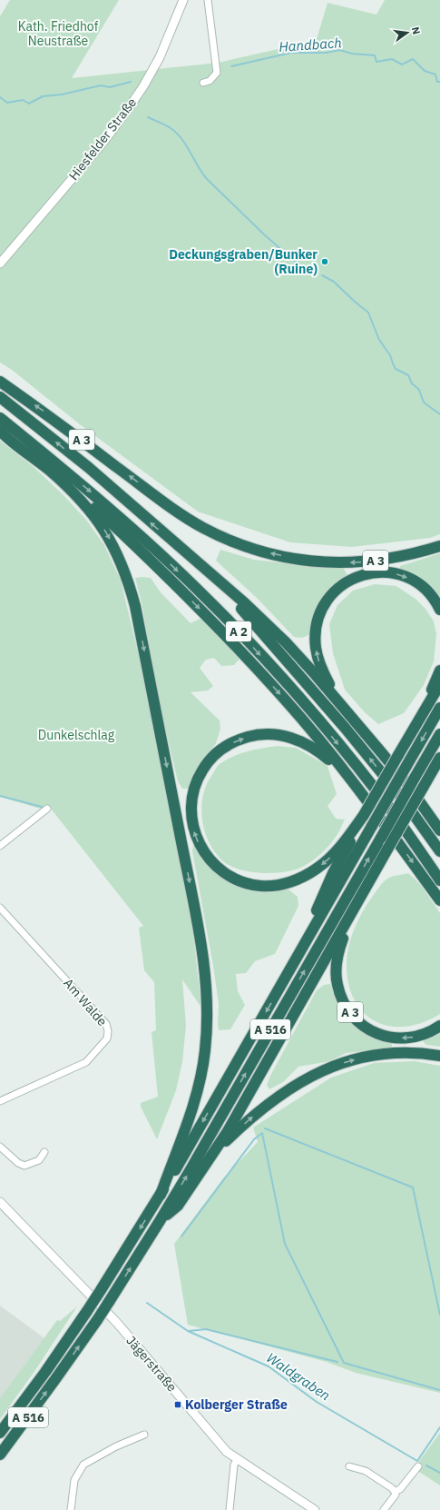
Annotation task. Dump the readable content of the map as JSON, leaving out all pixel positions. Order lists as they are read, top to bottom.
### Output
{
  "streets": {
    "highway": ["A 3", "A 2", "A 516"],
    "street": ["Hiesfelder Straße", "Am Walde", "Jägerstraße"]
  },
  "water": ["Handbach", "Waldgraben"],
  "parks": ["Kath. Friedhof Neustraße", "Dunkelschlag"],
  "places": {
    "other": ["Deckungsgraben/Bunker (Ruine)"],
    "transit": ["Kolberger Straße"]
  },
  "north": "right"
}
